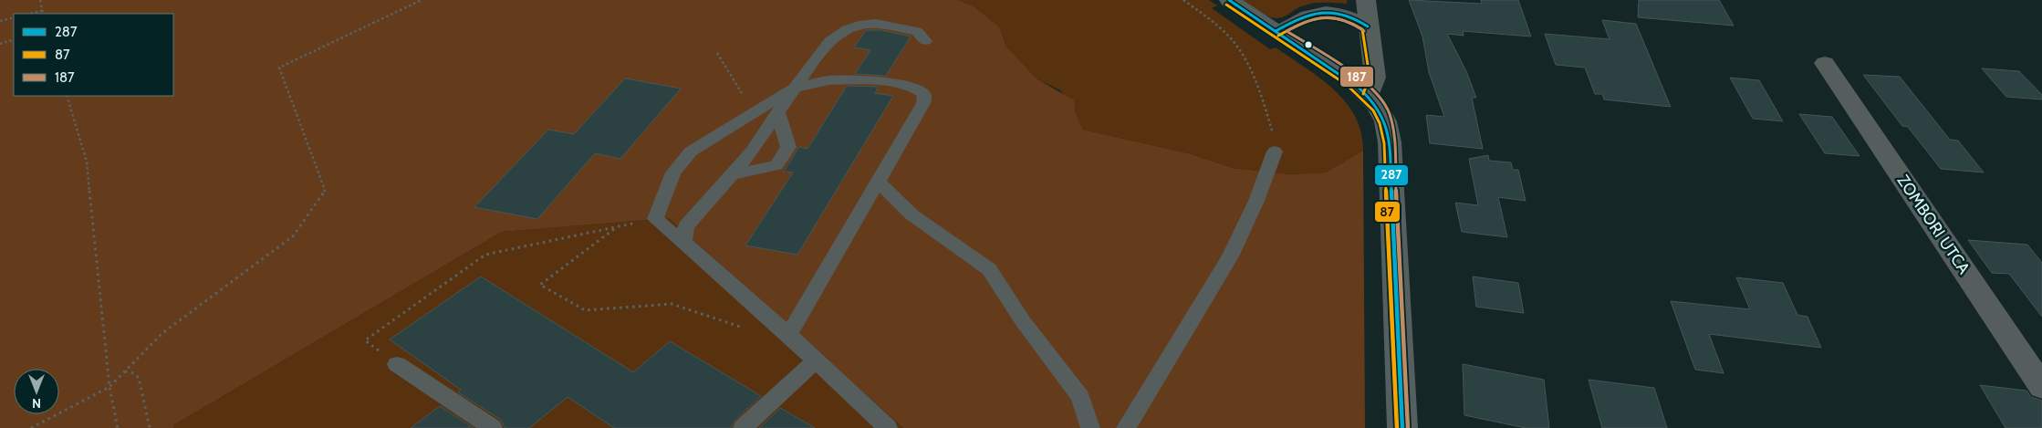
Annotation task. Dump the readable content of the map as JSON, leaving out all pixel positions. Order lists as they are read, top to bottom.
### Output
{
  "streets": {
    "street": ["ZOMBORI UTCA"]
  },
  "lines": ["transit line 287", "transit line 87", "transit line 187"],
  "legend": ["287", "87", "187"],
  "north": "bottom"
}
